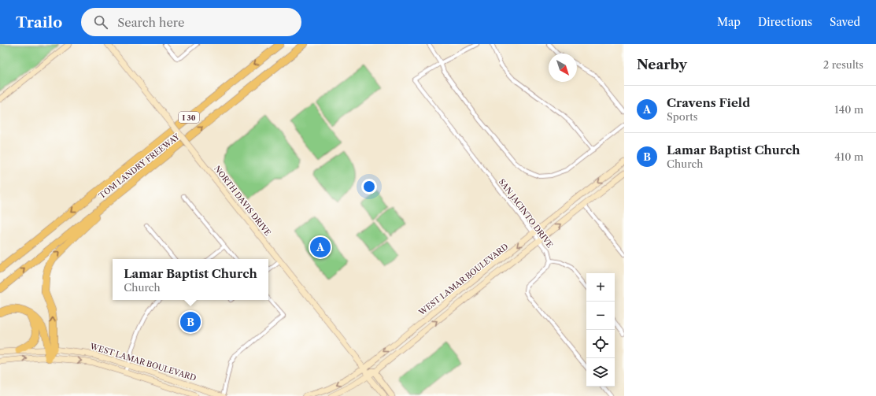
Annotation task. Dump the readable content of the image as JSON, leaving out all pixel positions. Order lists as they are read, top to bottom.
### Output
{
  "streets": {
    "highway": ["I 30", "TOM LANDRY FREEWAY"],
    "main road": ["NORTH DAVIS DRIVE", "WEST LAMAR BOULEVARD"],
    "street": ["SAN JACINTO DRIVE"]
  },
  "crossings": [
    ["NORTH DAVIS DRIVE", "WEST LAMAR BOULEVARD"],
    ["SAN JACINTO DRIVE", "WEST LAMAR BOULEVARD"]
  ],
  "north": "bottom right",
  "page": {
    "header": "Trailo",
    "search": "Search here",
    "nav": ["Map", "Directions", "Saved"],
    "heading": ["Nearby", "2 results"],
    "list": [
      {
        "mark": "A",
        "name": "Cravens Field",
        "note": "Sports",
        "value": "140 m"
      },
      {
        "mark": "B",
        "name": "Lamar Baptist Church",
        "note": "Church",
        "value": "410 m"
      }
    ],
    "pins": ["A", "B"],
    "popup": ["Lamar Baptist Church", "Church"],
    "map_buttons": ["+", "−"]
  }
}
